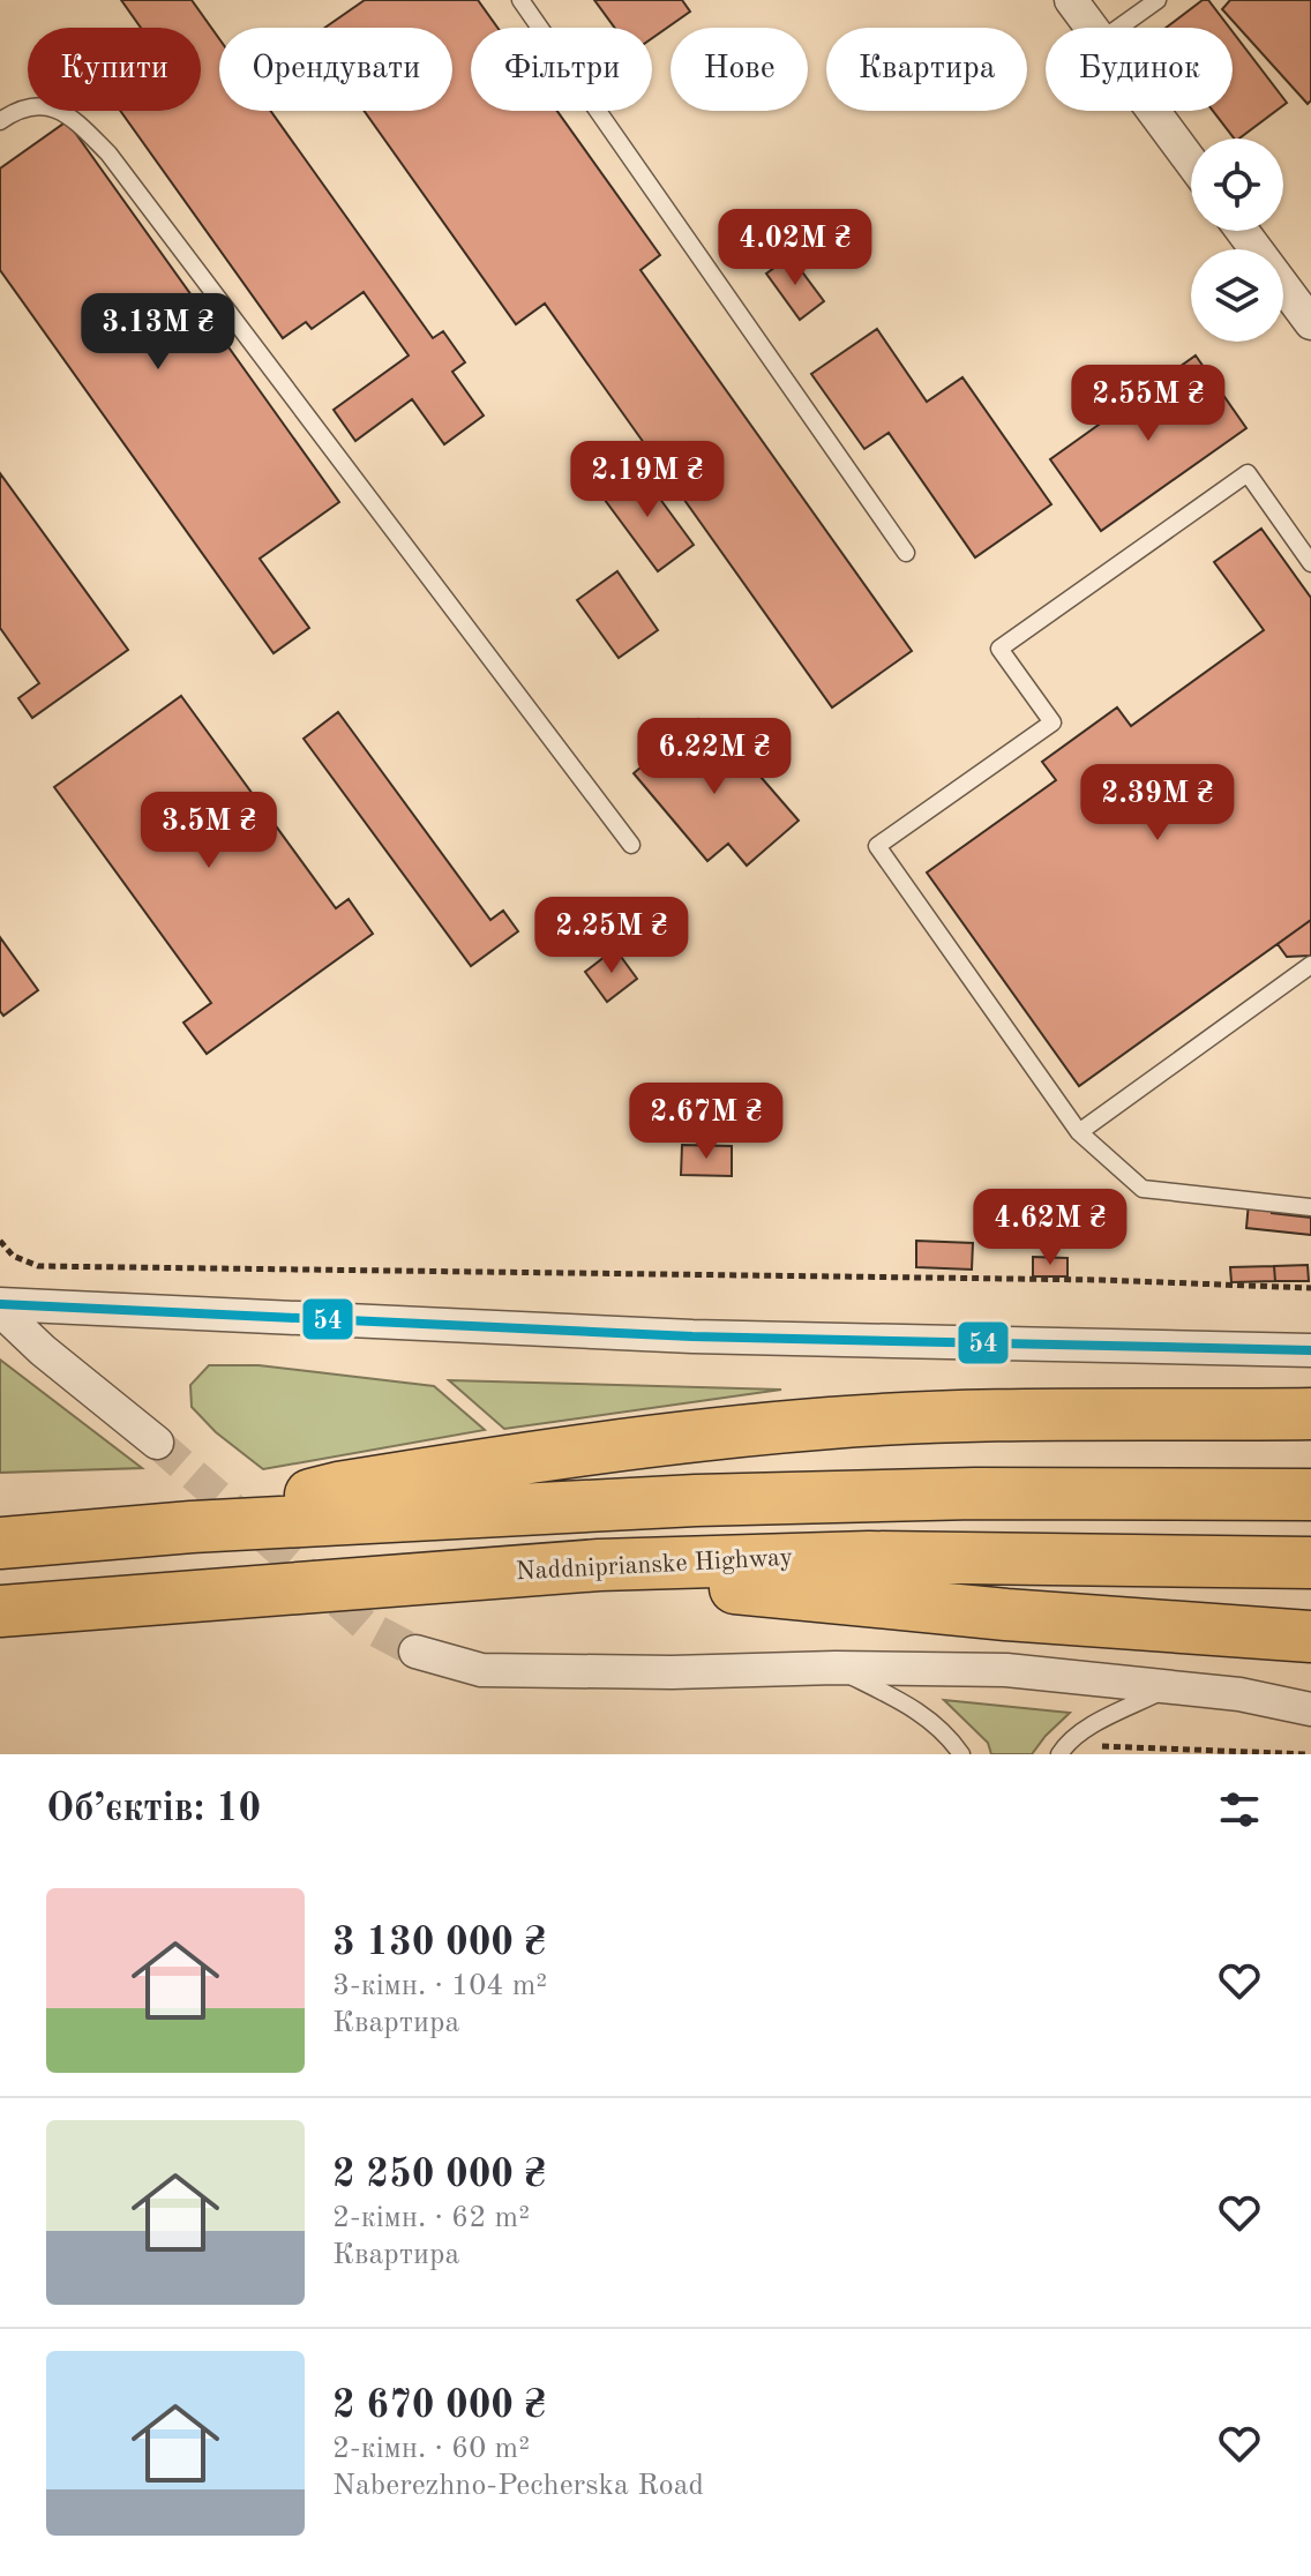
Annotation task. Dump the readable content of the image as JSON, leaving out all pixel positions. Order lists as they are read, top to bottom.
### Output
{
  "streets": {
    "main road": ["Naddniprianske Highway"]
  },
  "lines": ["transit line 54"],
  "page": {
    "chip": [
      "Купити",
      "Орендувати",
      "Фільтри",
      "Нове",
      "Квартира",
      "Будинок"
    ],
    "price": [
      "4.02M ₴",
      "3.13M ₴",
      "2.55M ₴",
      "2.19M ₴",
      "6.22M ₴",
      "2.39M ₴",
      "3.5M ₴",
      "2.25M ₴",
      "2.67M ₴",
      "4.62M ₴"
    ],
    "heading": "Об’єктів: 10",
    "list": [
      {
        "name": "3 130 000 ₴",
        "note": "3-кімн. · 104 m² · Квартира"
      },
      {
        "name": "2 250 000 ₴",
        "note": "2-кімн. · 62 m² · Квартира"
      },
      {
        "name": "2 670 000 ₴",
        "note": "2-кімн. · 60 m² · Naberezhno-Pecherska Road"
      }
    ]
  }
}
